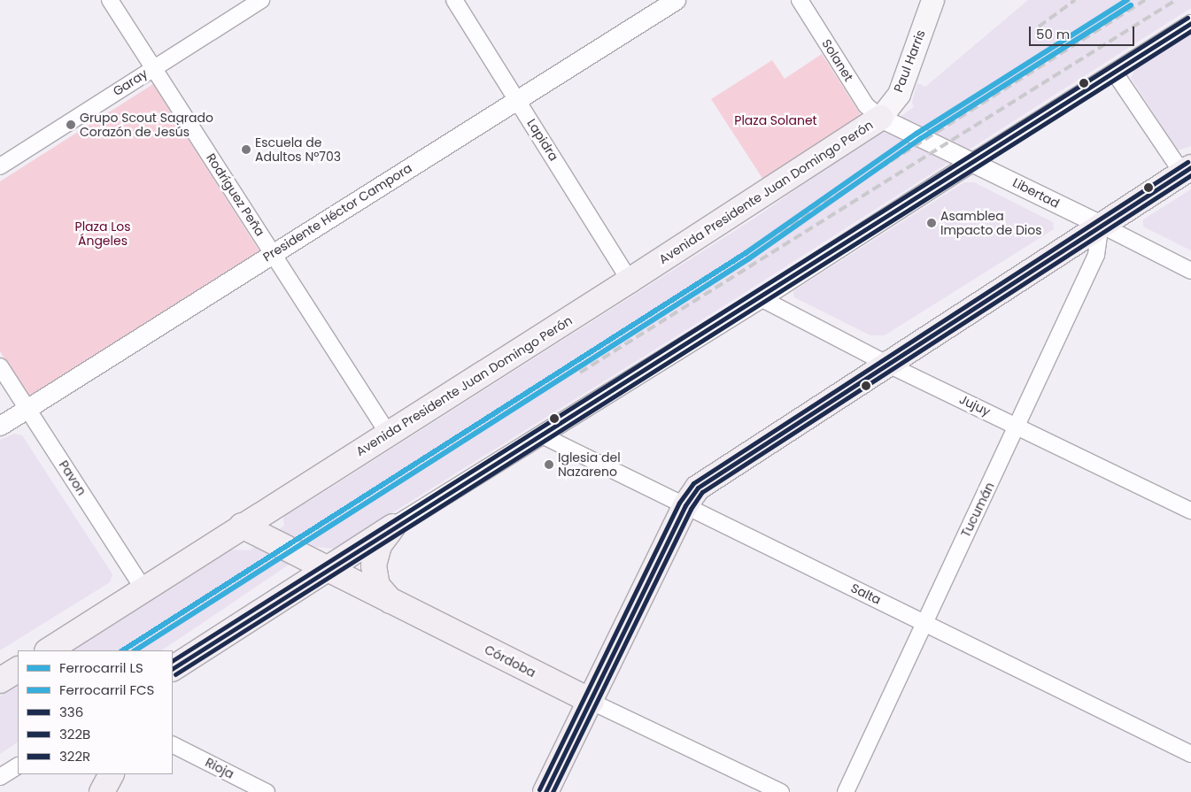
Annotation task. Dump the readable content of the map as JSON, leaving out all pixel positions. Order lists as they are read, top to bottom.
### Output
{
  "streets": {
    "main road": ["Paul Harris", "Avenida Presidente Juan Domingo Perón", "Córdoba"],
    "street": [
      "Solanet",
      "Garay",
      "Lapidra",
      "Libertad",
      "Rodríguez Peña",
      "Presidente Héctor Campora",
      "Jujuy",
      "Pavon",
      "Tucumán",
      "Salta",
      "Rioja"
    ]
  },
  "crossings": [
    ["Solanet", "Paul Harris"],
    ["Solanet", "Avenida Presidente Juan Domingo Perón"],
    ["Solanet", "Libertad"],
    ["Paul Harris", "Avenida Presidente Juan Domingo Perón"],
    ["Paul Harris", "Libertad"],
    ["Garay", "Rodríguez Peña"],
    ["Lapidra", "Avenida Presidente Juan Domingo Perón"],
    ["Lapidra", "Presidente Héctor Campora"],
    ["Avenida Presidente Juan Domingo Perón", "Libertad"],
    ["Avenida Presidente Juan Domingo Perón", "Rodríguez Peña"],
    ["Avenida Presidente Juan Domingo Perón", "Pavon"],
    ["Avenida Presidente Juan Domingo Perón", "Córdoba"],
    ["Libertad", "Tucumán"],
    ["Rodríguez Peña", "Presidente Héctor Campora"],
    ["Presidente Héctor Campora", "Pavon"],
    ["Jujuy", "Tucumán"],
    ["Tucumán", "Salta"]
  ],
  "parks": ["Plaza Solanet", "Plaza Los Ángeles"],
  "places": [
    "Grupo Scout Sagrado Corazón de Jesús",
    "Escuela de Adultos Nº703",
    "Asamblea Impacto de Dios",
    "Iglesia del Nazareno"
  ],
  "lines": [
    "rail line LS",
    "rail line FCS",
    "transit line 322R",
    "transit line 336",
    "transit line 322B"
  ],
  "legend": [
    "Ferrocarril LS",
    "Ferrocarril FCS",
    "336",
    "322B",
    "322R"
  ],
  "scale_bar": "50 m"
}
